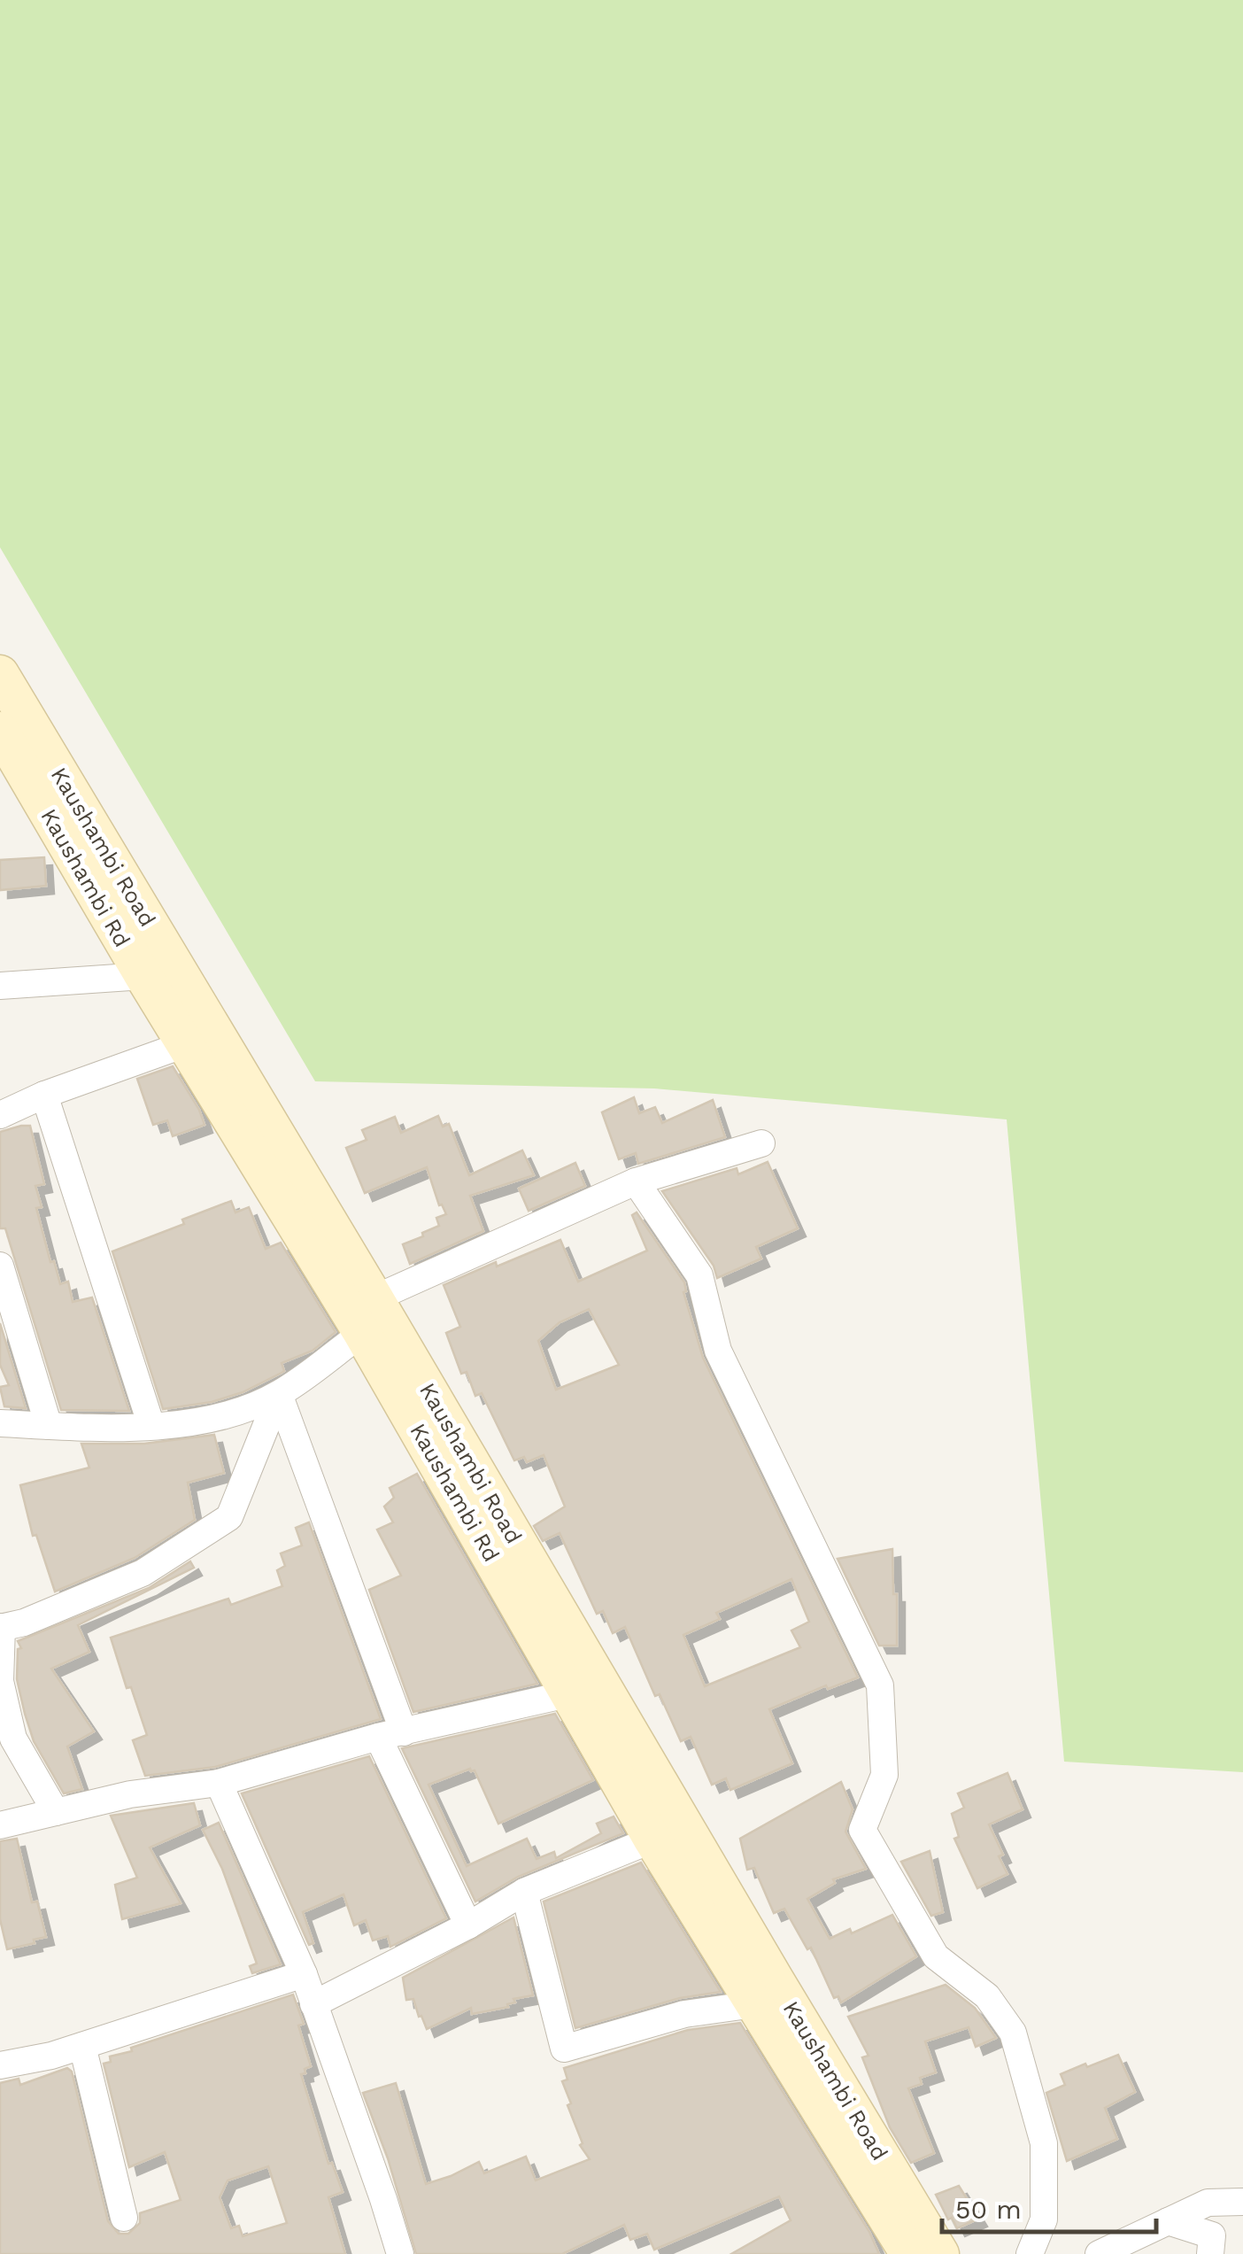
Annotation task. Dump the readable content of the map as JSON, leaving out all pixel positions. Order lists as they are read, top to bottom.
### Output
{
  "streets": {
    "main road": ["Kaushambi Road", "Kaushambi Rd"]
  },
  "crossings": [
    ["Kaushambi Road", "Kaushambi Rd"]
  ],
  "scale_bar": "50 m"
}
